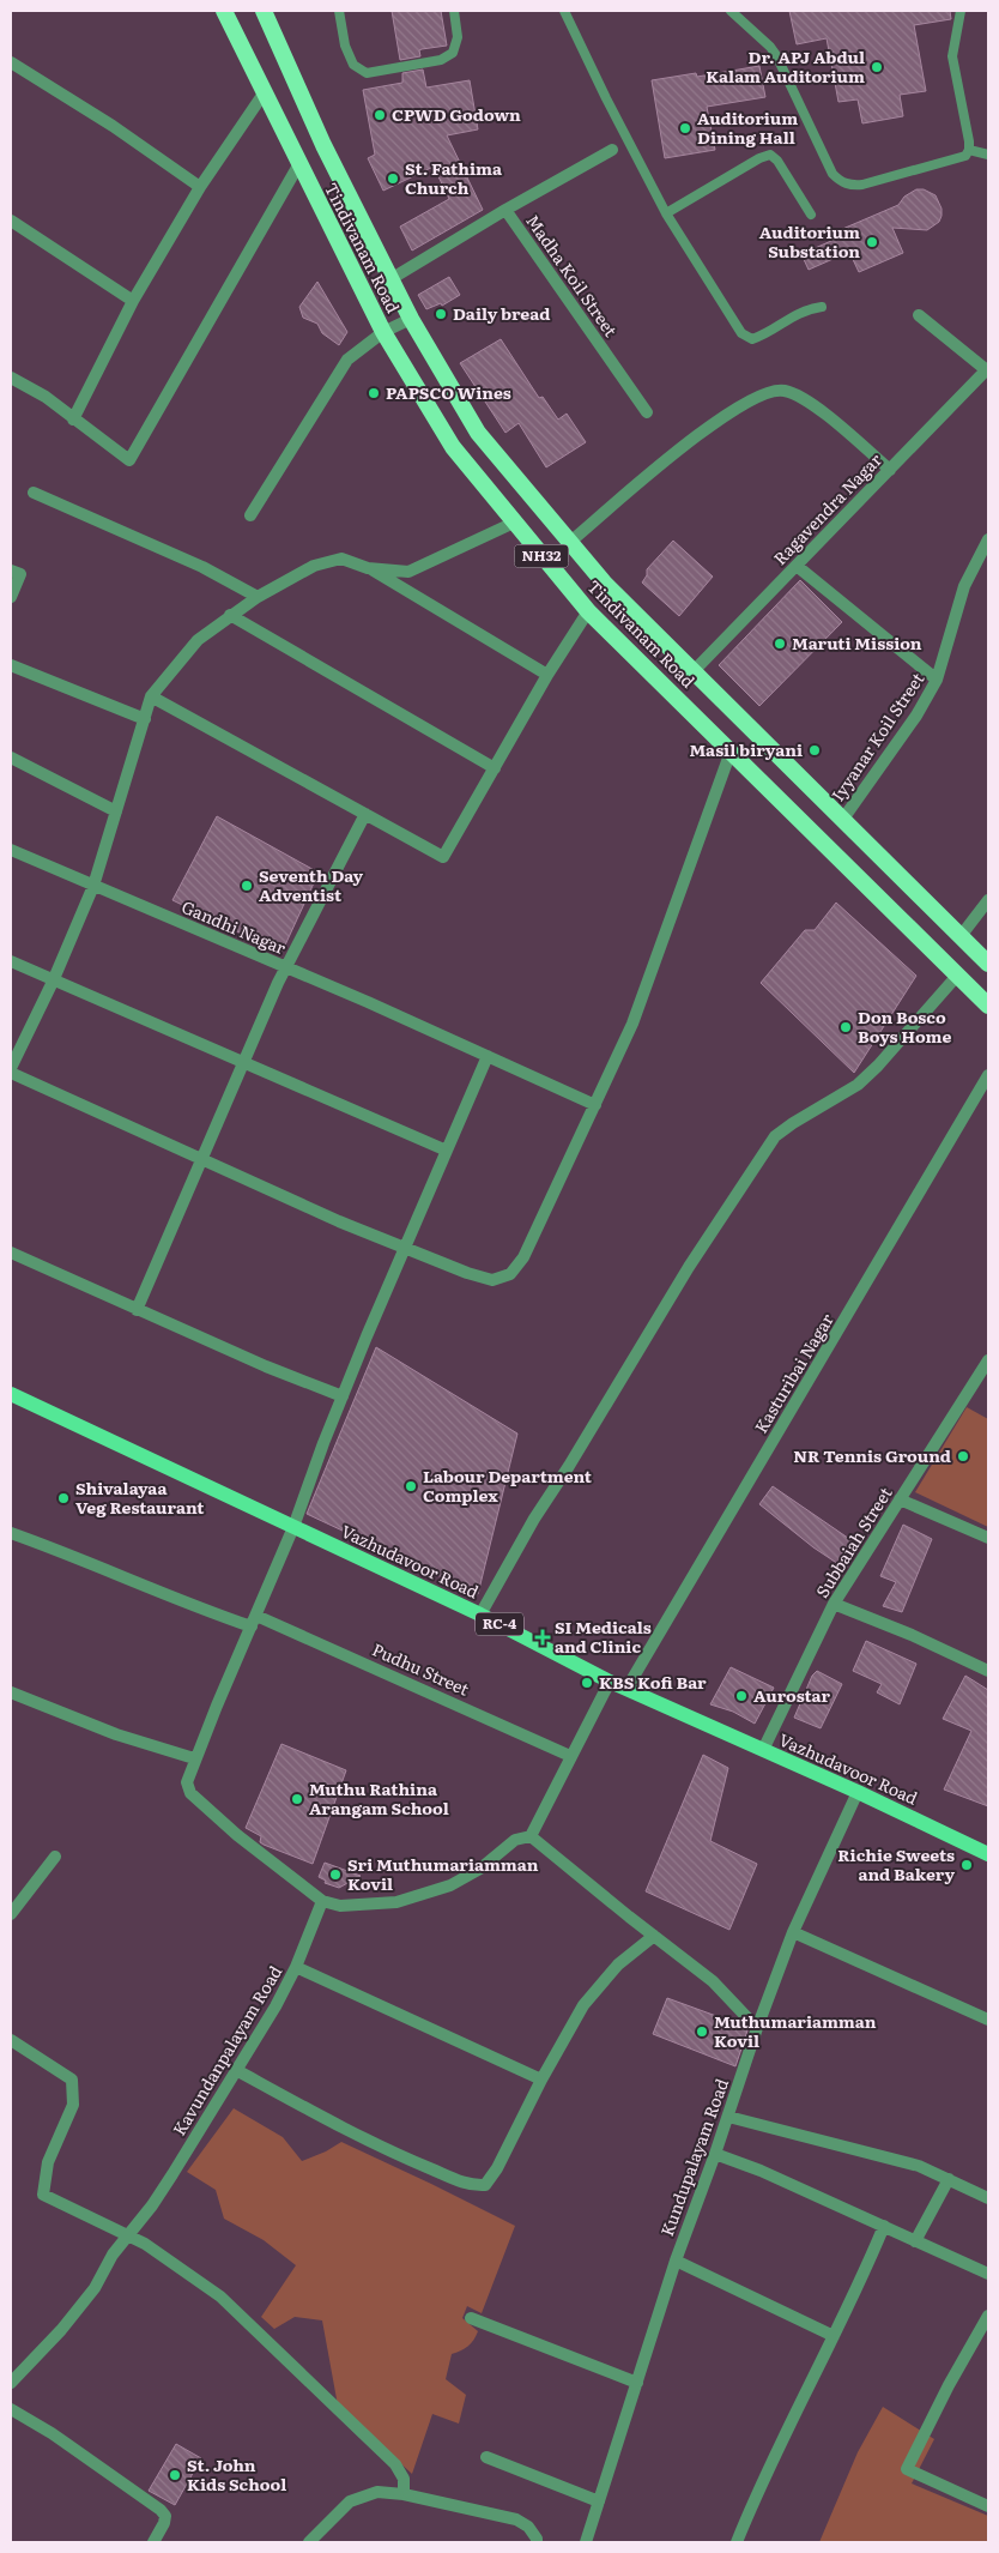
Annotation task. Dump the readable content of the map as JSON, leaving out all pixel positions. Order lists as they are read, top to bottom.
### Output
{
  "streets": {
    "highway": ["Tindivanam Road", "NH32"],
    "main road": ["Vazhudavoor Road", "RC-4"],
    "street": [
      "Madha Koil Street",
      "Ragavendra Nagar",
      "Iyyanar Koil Street",
      "Gandhi Nagar",
      "Kasturibai Nagar",
      "Subbaiah Street",
      "Pudhu Street",
      "Kavundanpalayam Road",
      "Kundupalayam Road"
    ]
  },
  "crossings": [
    ["Madha Koil Street", "NH32"],
    ["Ragavendra Nagar", "NH32"],
    ["NH32", "Iyyanar Koil Street"],
    ["Kasturibai Nagar", "Vazhudavoor Road"],
    ["Subbaiah Street", "Vazhudavoor Road"],
    ["Vazhudavoor Road", "Kundupalayam Road"]
  ],
  "places": {
    "other": [
      "Dr. APJ Abdul Kalam Auditorium",
      "CPWD Godown",
      "Auditorium Dining Hall",
      "St. Fathima Church",
      "Auditorium Substation",
      "Daily bread",
      "PAPSCO Wines",
      "Maruti Mission",
      "Masil biryani",
      "Seventh Day Adventist",
      "Don Bosco Boys Home",
      "NR Tennis Ground",
      "Labour Department Complex",
      "Shivalayaa Veg Restaurant",
      "KBS Kofi Bar",
      "Aurostar",
      "Muthu Rathina Arangam School",
      "Richie Sweets and Bakery",
      "Sri Muthumariamman Kovil",
      "Muthumariamman Kovil",
      "St. John Kids School"
    ],
    "health": ["SI Medicals and Clinic"]
  }
}
